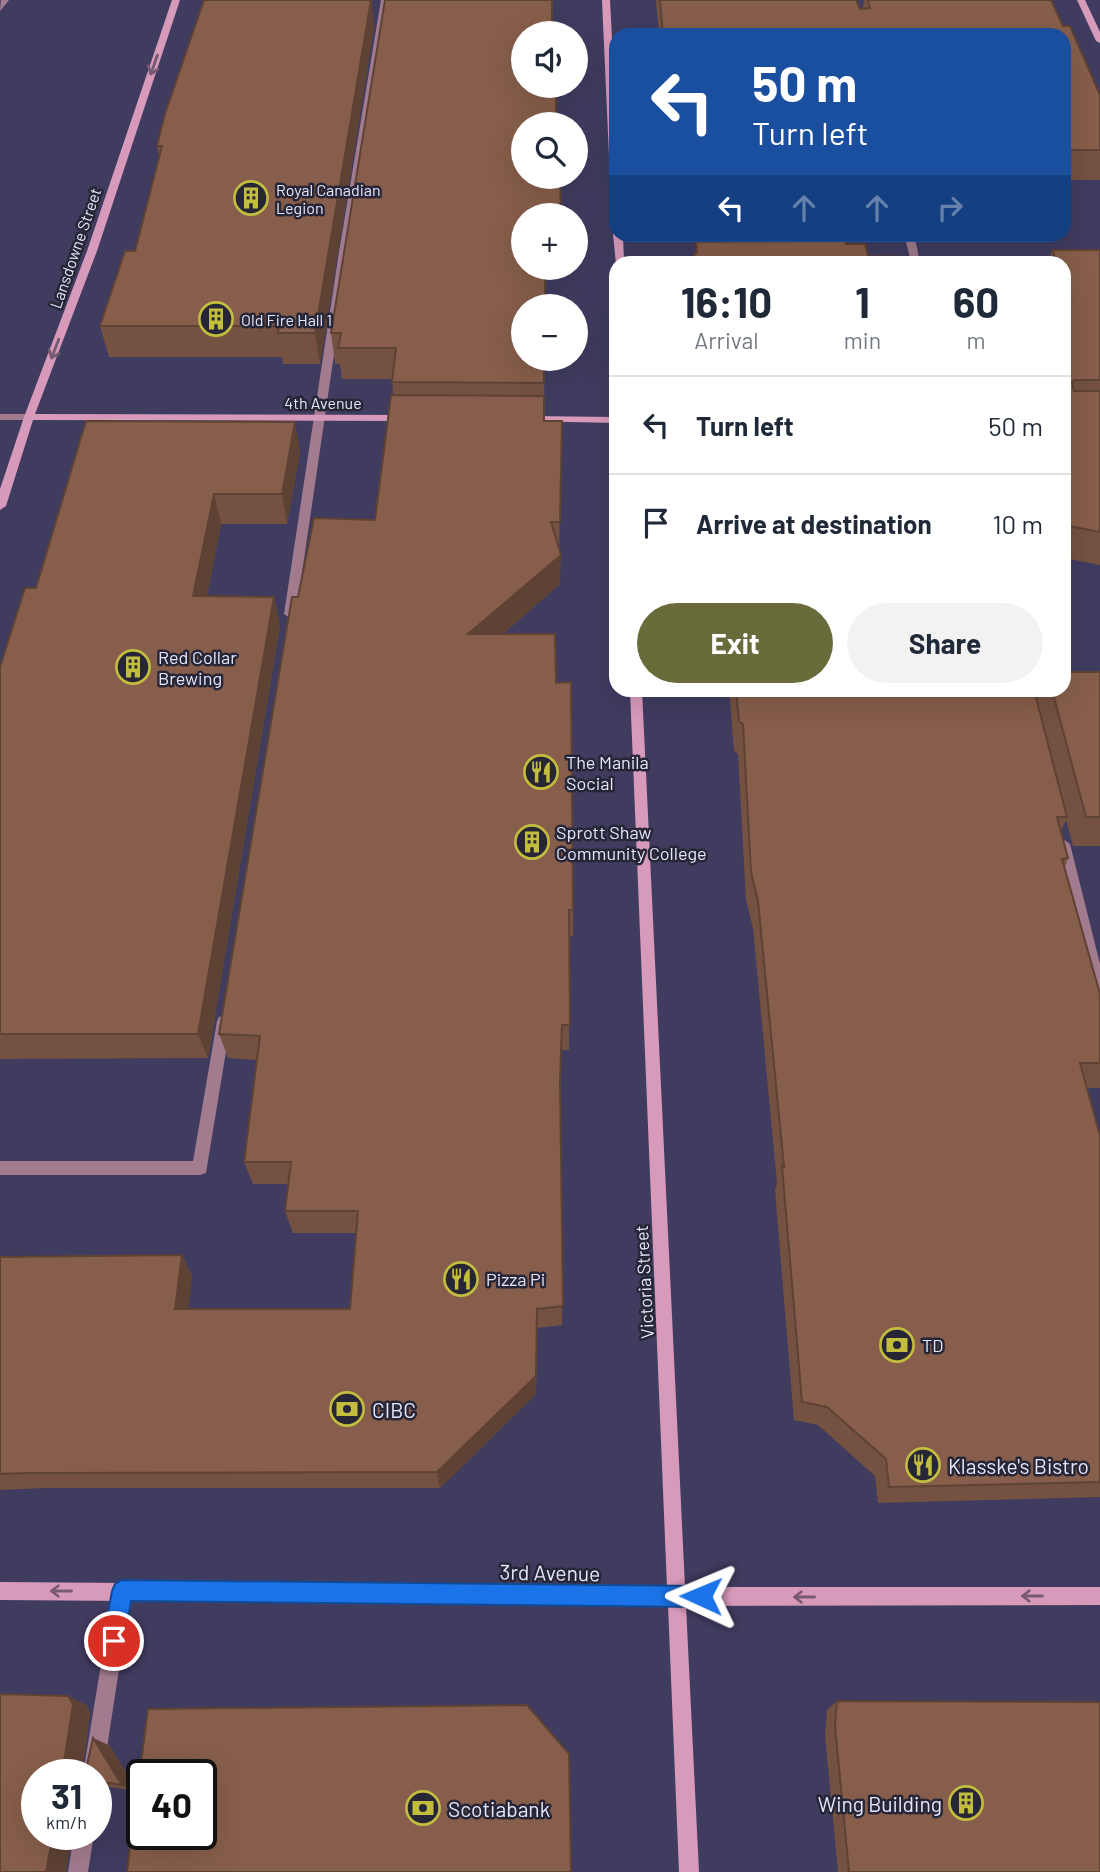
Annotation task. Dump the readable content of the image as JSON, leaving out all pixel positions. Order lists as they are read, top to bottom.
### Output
{
  "streets": {
    "street": [
      "Lansdowne Street",
      "4th Avenue",
      "Victoria Street",
      "3rd Avenue"
    ]
  },
  "crossings": [
    ["Lansdowne Street", "4th Avenue"],
    ["Victoria Street", "3rd Avenue"]
  ],
  "one_way": ["Lansdowne Street", "3rd Avenue"],
  "places": {
    "building": [
      "Royal Canadian Legion",
      "Old Fire Hall 1",
      "Red Collar Brewing",
      "Sprott Shaw Community College",
      "Wing Building"
    ],
    "restaurant": ["The Manila Social", "Pizza Pi", "Klasske's Bistro"],
    "bank": ["TD", "CIBC", "Scotiabank"]
  },
  "page": {
    "map_buttons": ["+", "−"],
    "turn": ["50 m", "Turn left"],
    "eta": [
      "16:10",
      "Arrival",
      "1",
      "min",
      "60",
      "m"
    ],
    "list": [
      {
        "name": "Turn left",
        "value": "50 m"
      },
      {
        "name": "Arrive at destination",
        "value": "10 m"
      }
    ],
    "buttons": ["Exit", "Share"],
    "speed": "31 km/h",
    "limit": "40"
  }
}
